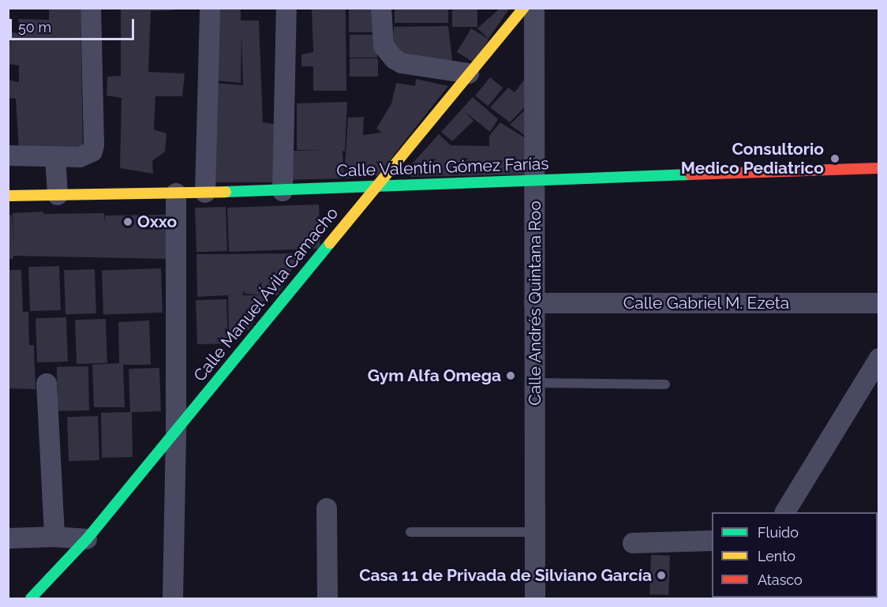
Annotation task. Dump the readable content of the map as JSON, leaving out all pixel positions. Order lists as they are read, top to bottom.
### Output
{
  "streets": {
    "main road": ["Calle Valentín Gómez Farías", "Calle Manuel Ávila Camacho"],
    "street": ["Calle Andrés Quintana Roo", "Calle Gabriel M. Ezeta"]
  },
  "crossings": [
    ["Calle Valentín Gómez Farías", "Calle Manuel Ávila Camacho"],
    ["Calle Valentín Gómez Farías", "Calle Andrés Quintana Roo"],
    ["Calle Andrés Quintana Roo", "Calle Gabriel M. Ezeta"]
  ],
  "places": [
    "Consultorio Medico Pediatrico",
    "Oxxo",
    "Gym Alfa Omega",
    "Casa 11 de Privada de Silviano García"
  ],
  "legend": ["Fluido", "Lento", "Atasco"],
  "scale_bar": "50 m"
}
